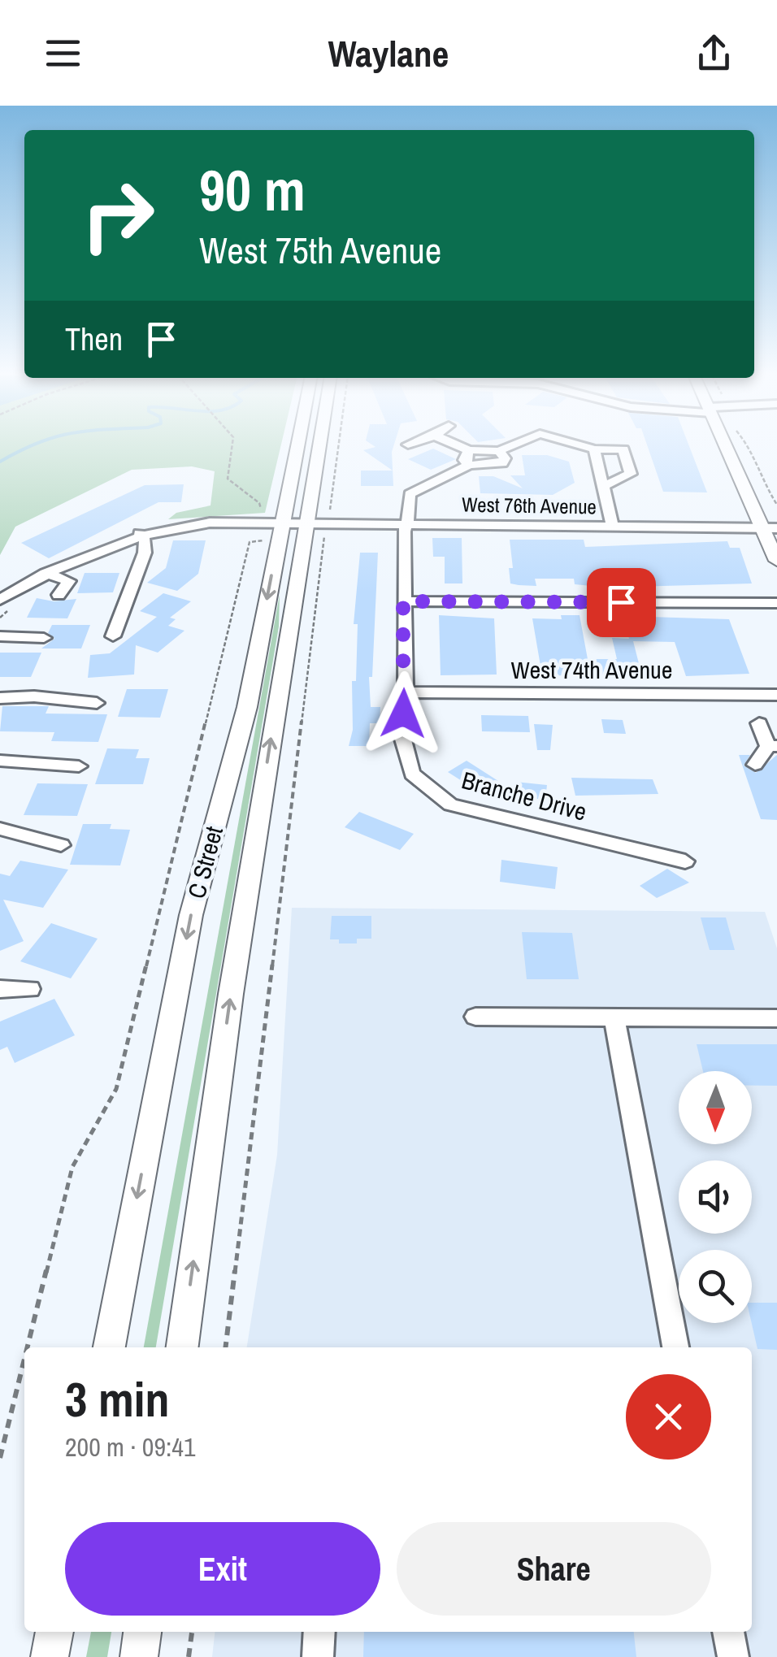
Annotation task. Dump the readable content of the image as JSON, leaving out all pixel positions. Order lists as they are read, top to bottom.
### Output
{
  "streets": {
    "main road": ["C Street"],
    "street": ["West 76th Avenue", "West 74th Avenue", "Branche Drive"]
  },
  "crossings": [
    ["West 76th Avenue", "Branche Drive"],
    ["West 76th Avenue", "C Street"],
    ["West 74th Avenue", "Branche Drive"]
  ],
  "north": "bottom",
  "page": {
    "header": "Waylane",
    "turn": ["90 m", "West 75th Avenue"],
    "then": "Then",
    "heading": ["3 min", "200 m · 09:41"],
    "buttons": ["Exit", "Share"]
  }
}
